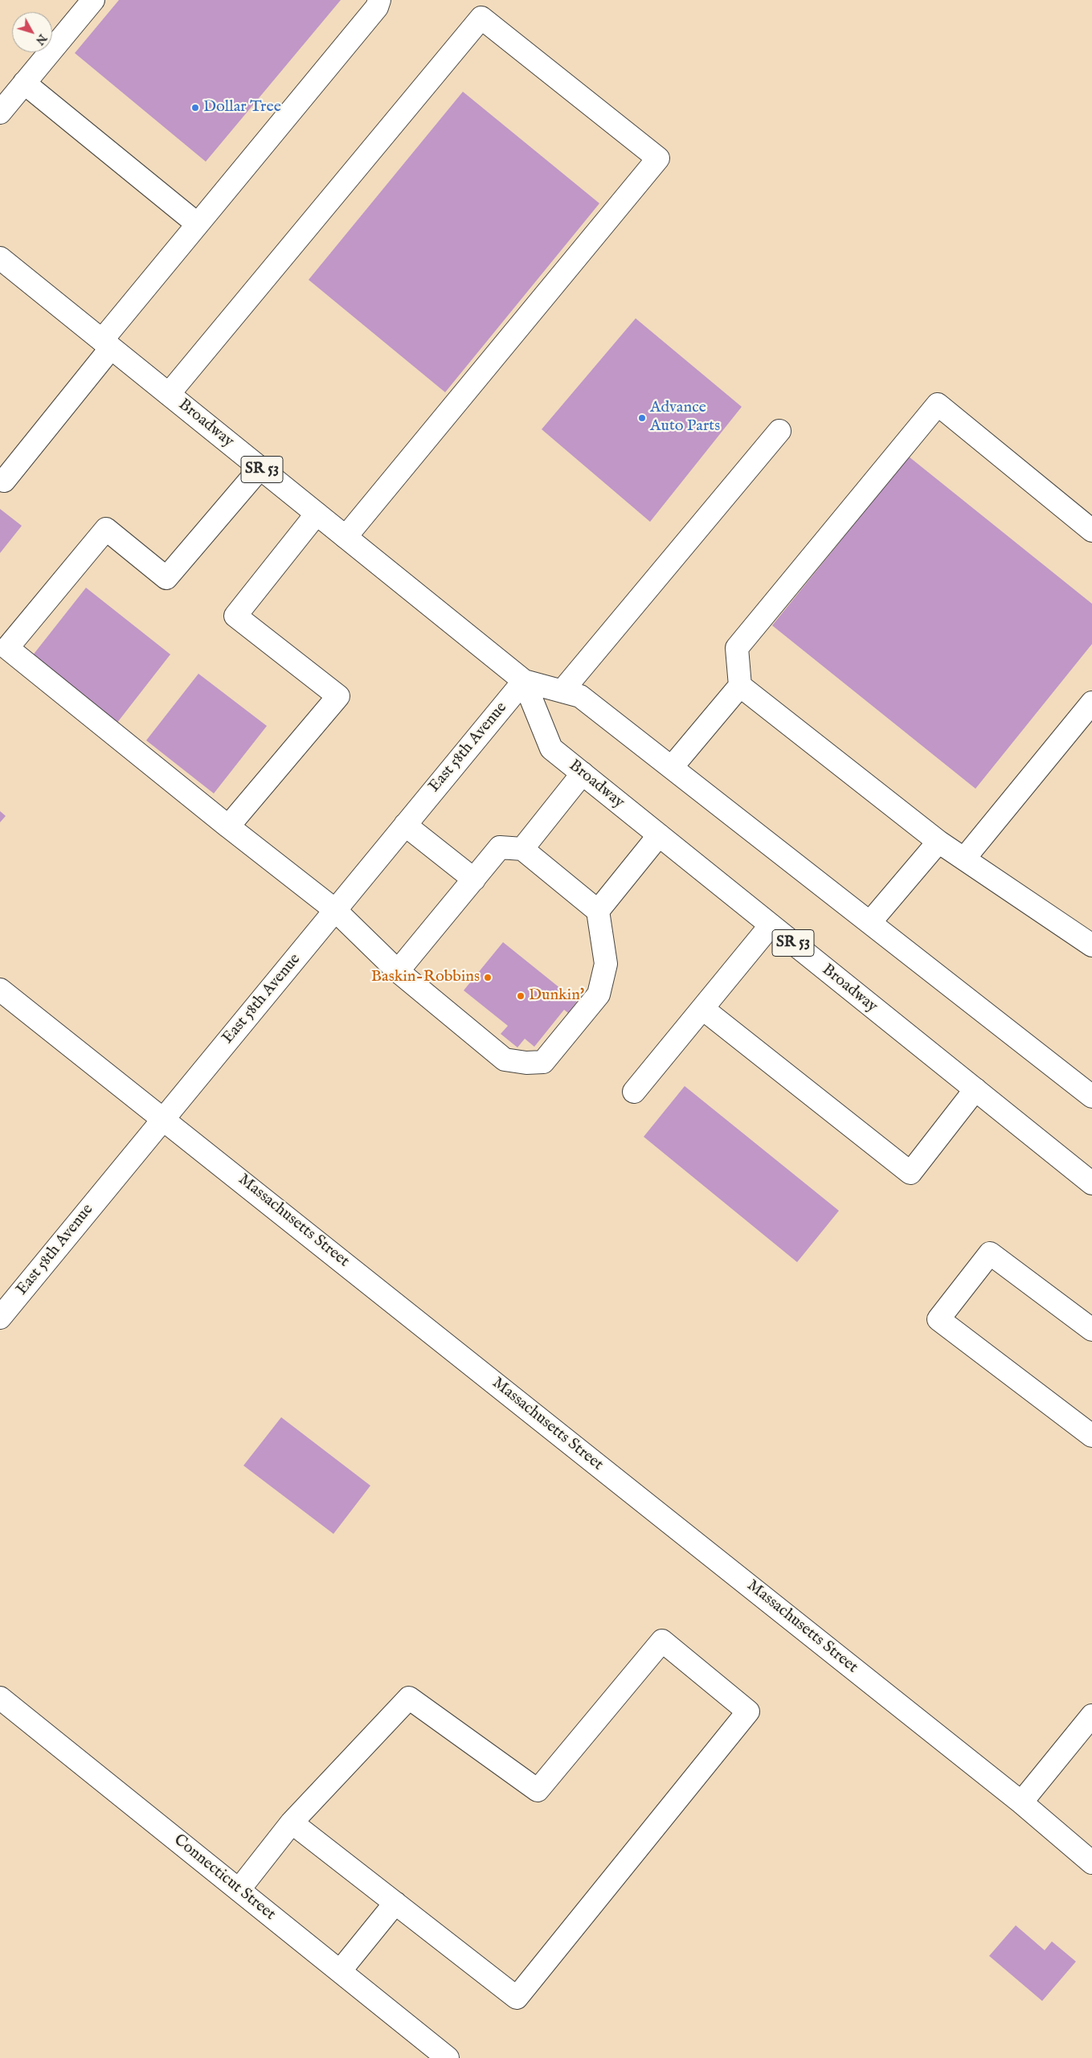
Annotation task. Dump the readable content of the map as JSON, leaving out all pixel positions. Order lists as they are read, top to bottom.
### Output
{
  "streets": {
    "street": [
      "Broadway",
      "SR 53",
      "East 58th Avenue",
      "Massachusetts Street",
      "Connecticut Street"
    ]
  },
  "crossings": [
    ["Broadway", "East 58th Avenue"],
    ["East 58th Avenue", "Massachusetts Street"]
  ],
  "places": [
    "Dollar Tree",
    "Advance Auto Parts",
    "Baskin-Robbins",
    "Dunkin'"
  ],
  "north": "bottom right"
}
